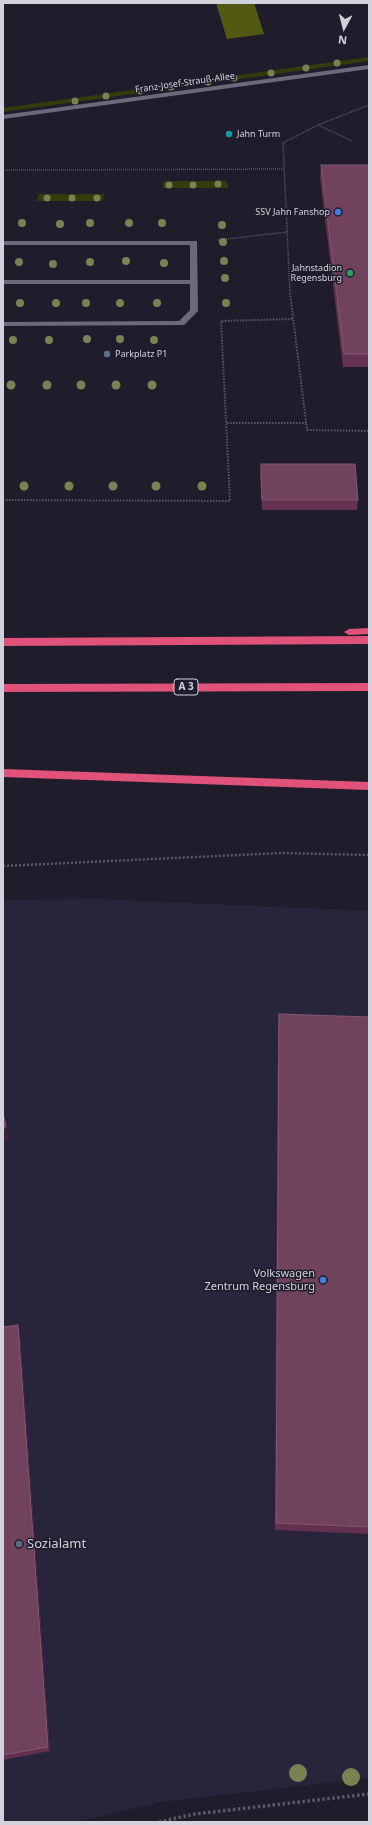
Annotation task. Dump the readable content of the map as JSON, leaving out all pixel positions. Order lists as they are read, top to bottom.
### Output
{
  "streets": {
    "highway": ["A 3"],
    "street": ["Franz-Josef-Strauß-Allee"]
  },
  "places": [
    "Jahn Turm",
    "SSV Jahn Fanshop",
    "Jahnstadion Regensburg",
    "Parkplatz P1",
    "Volkswagen Zentrum Regensburg",
    "Sozialamt"
  ],
  "north": "bottom"
}
